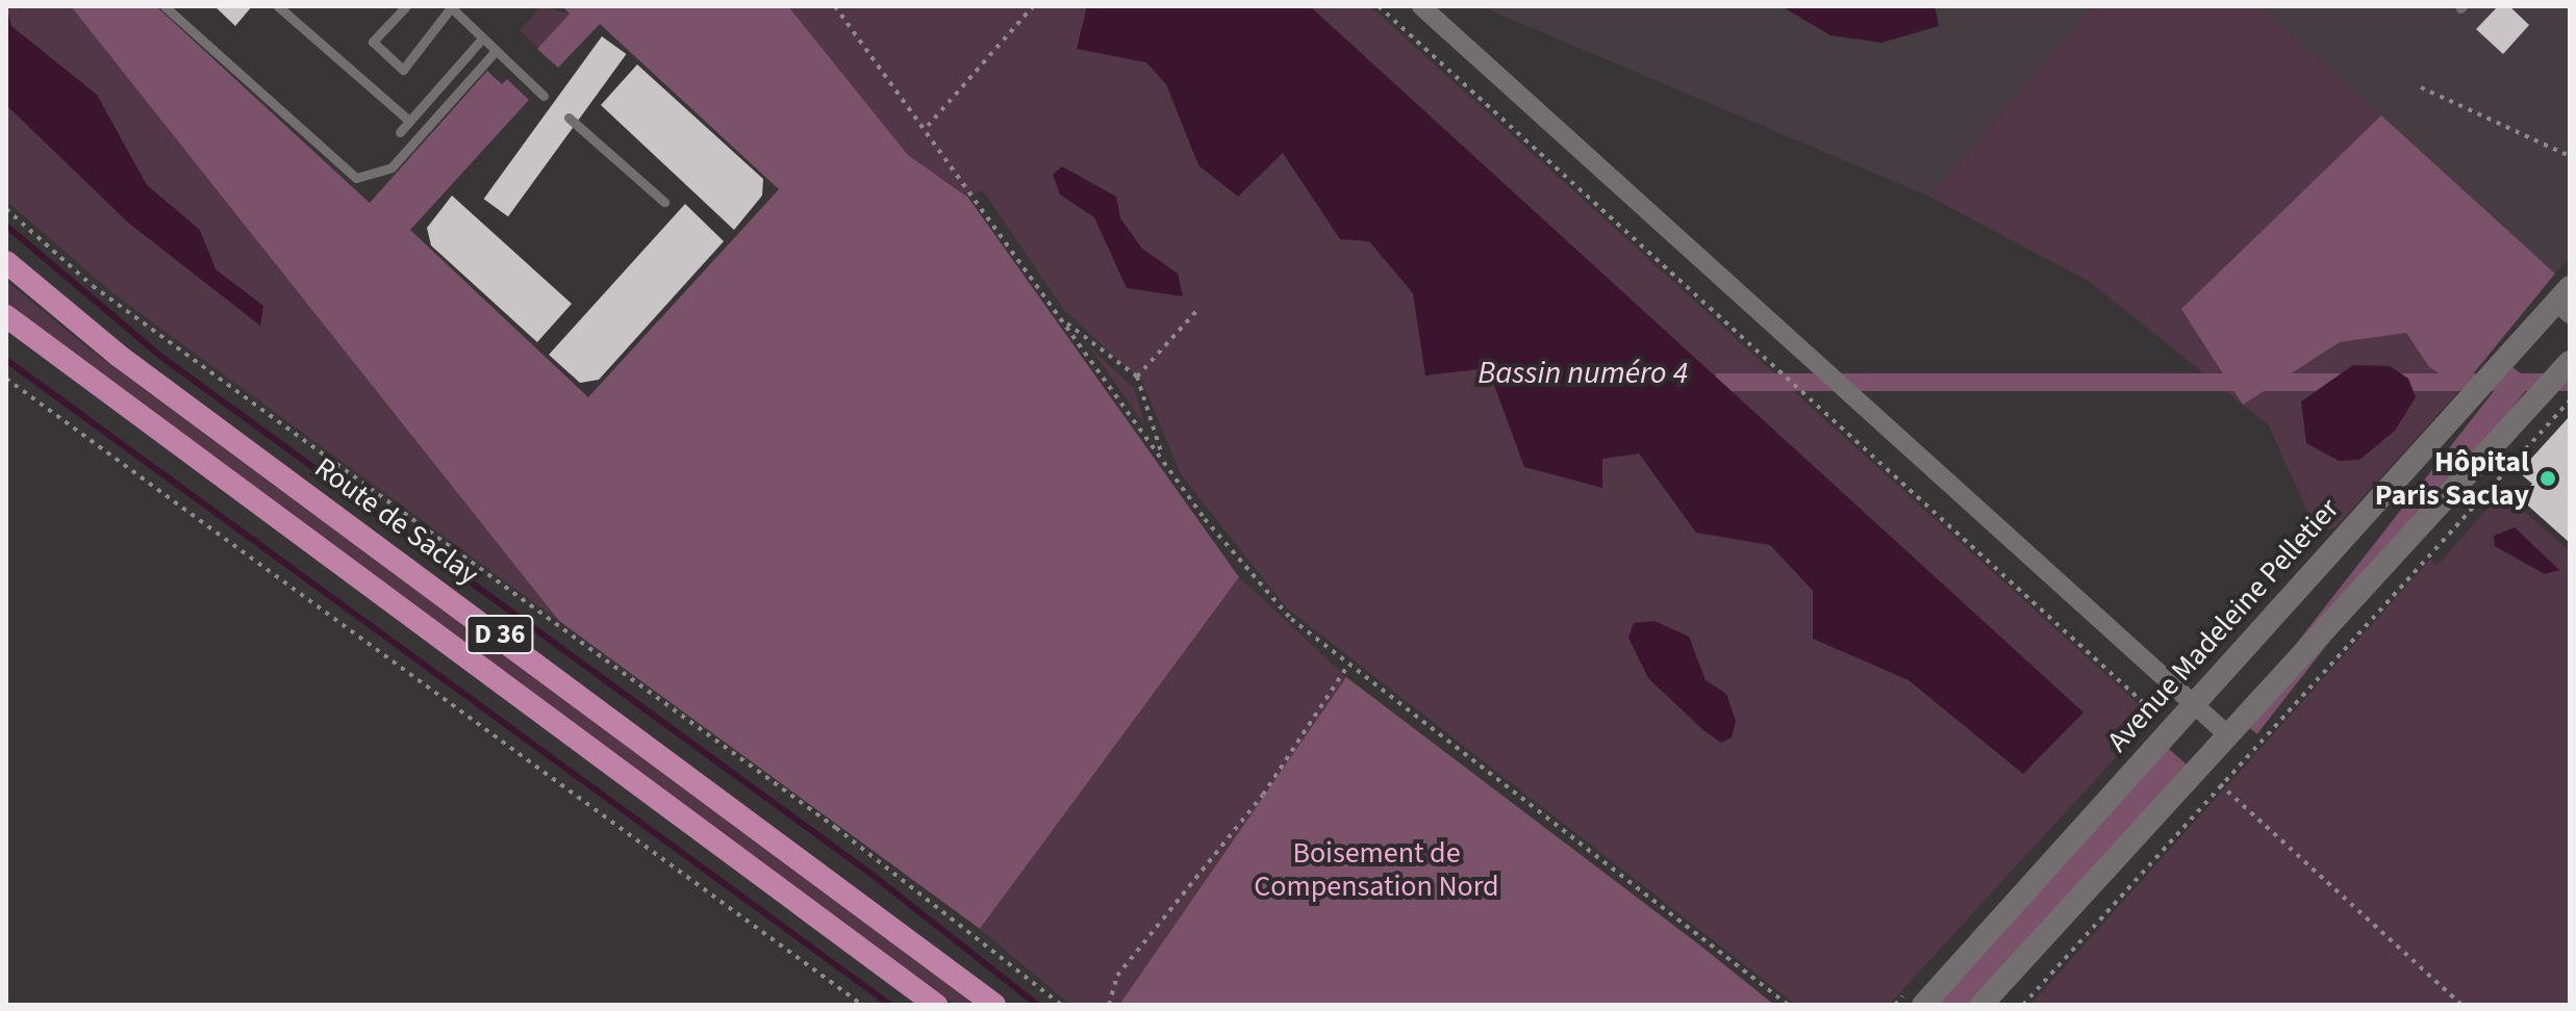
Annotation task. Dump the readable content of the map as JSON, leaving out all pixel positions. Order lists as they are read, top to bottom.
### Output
{
  "streets": {
    "main road": ["Route de Saclay", "D 36"],
    "street": ["Avenue Madeleine Pelletier"]
  },
  "water": ["Bassin numéro 4"],
  "parks": ["Boisement de Compensation Nord"],
  "places": ["Hôpital Paris Saclay"]
}
